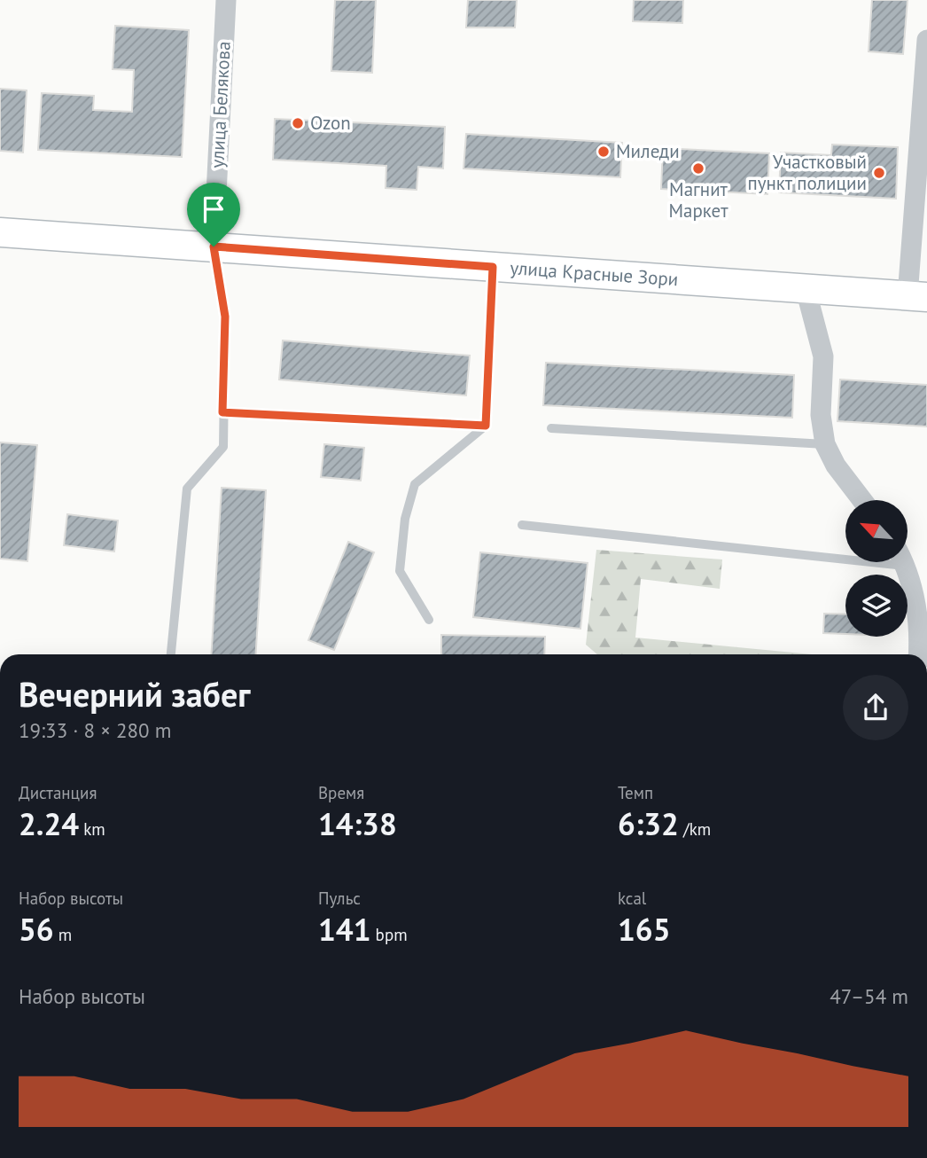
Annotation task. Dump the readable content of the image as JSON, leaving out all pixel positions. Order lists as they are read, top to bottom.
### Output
{
  "streets": {
    "main road": ["улица Красные Зори"],
    "street": ["улица Белякова"]
  },
  "crossings": [
    ["улица Белякова", "улица Красные Зори"]
  ],
  "places": [
    "Ozon",
    "Миледи",
    "Магнит Маркет",
    "Участковый пункт полиции"
  ],
  "north": "top left",
  "page": {
    "heading": ["Вечерний забег", "19:33 · 8 × 280 m"],
    "stats": [
      ["Дистанция", "2.24 km"],
      ["Время", "14:38"],
      ["Темп", "6:32 /km"],
      ["Набор высоты", "56 m"],
      ["Пульс", "141 bpm"],
      ["kcal", "165"]
    ],
    "chart": ["Набор высоты", "47–54 m"]
  }
}
